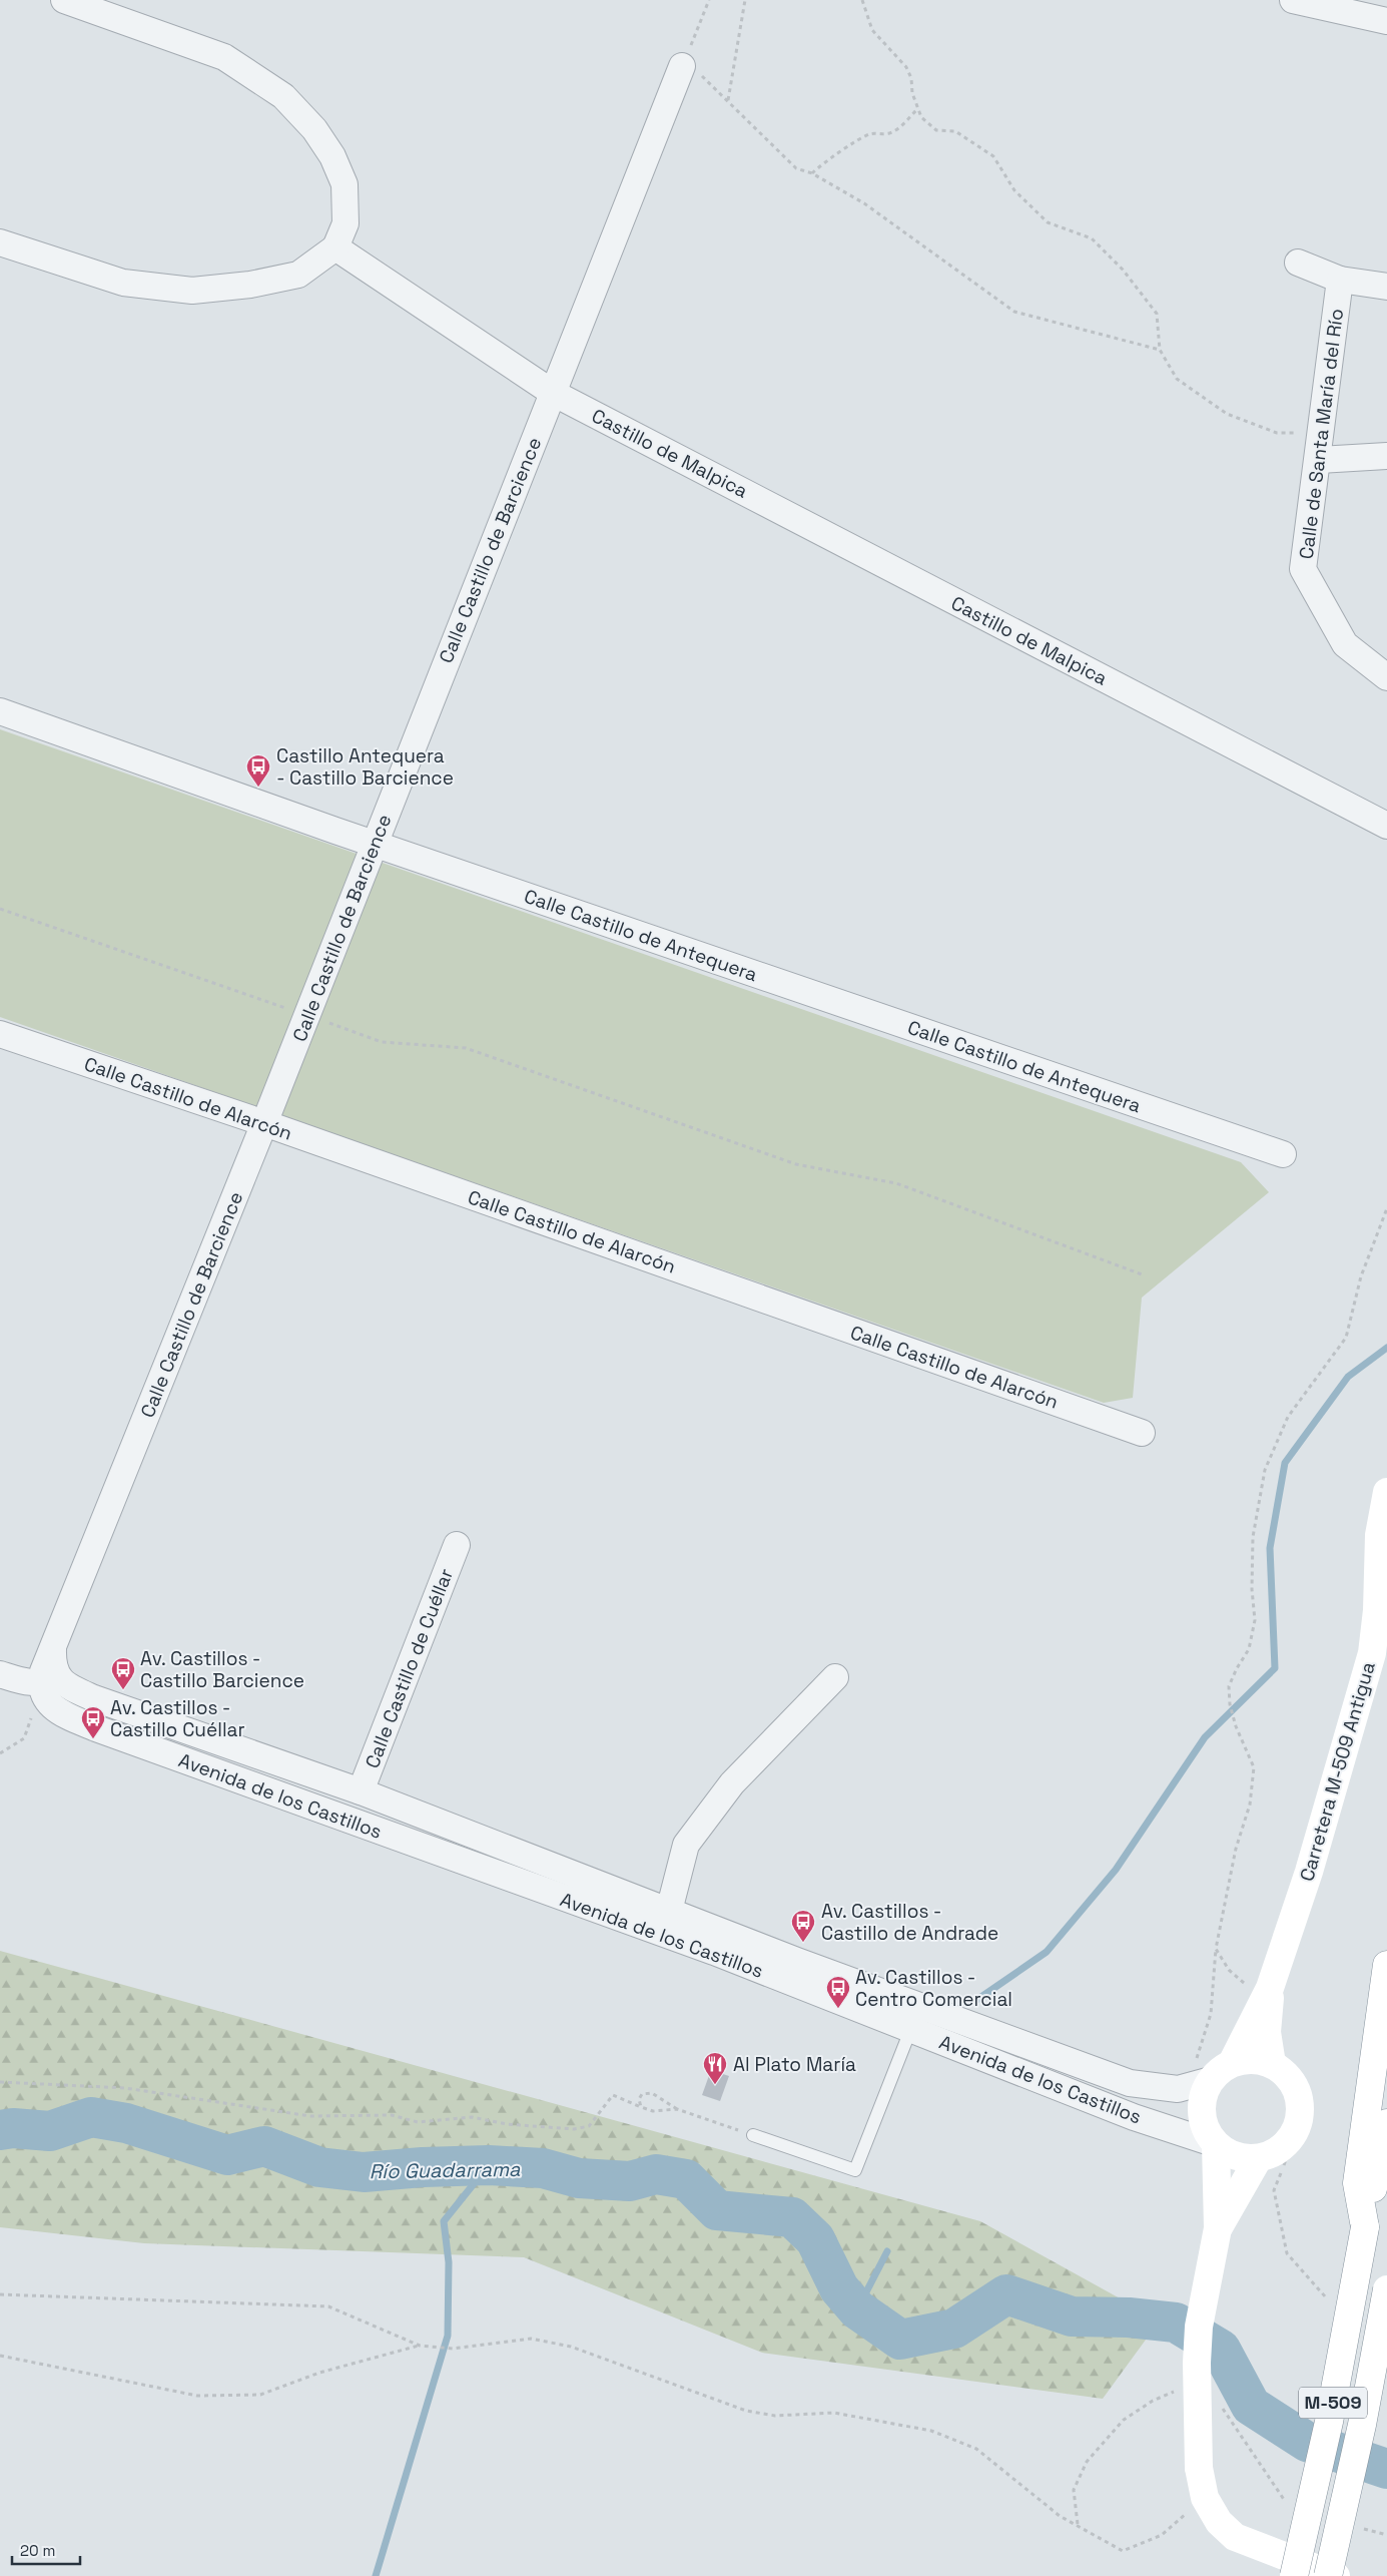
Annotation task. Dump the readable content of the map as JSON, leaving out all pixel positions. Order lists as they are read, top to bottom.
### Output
{
  "streets": {
    "main road": ["Carretera M-509 Antigua", "M-509"],
    "street": [
      "Calle de Santa María del Río",
      "Castillo de Malpica",
      "Calle Castillo de Barcience",
      "Calle Castillo de Antequera",
      "Calle Castillo de Alarcón",
      "Calle Castillo de Cuéllar",
      "Avenida de los Castillos"
    ]
  },
  "crossings": [
    ["Castillo de Malpica", "Calle Castillo de Barcience"],
    ["Calle Castillo de Barcience", "Calle Castillo de Antequera"],
    ["Calle Castillo de Barcience", "Calle Castillo de Alarcón"],
    ["Calle Castillo de Barcience", "Avenida de los Castillos"],
    ["Calle Castillo de Cuéllar", "Avenida de los Castillos"],
    ["Carretera M-509 Antigua", "Avenida de los Castillos"]
  ],
  "water": ["Río Guadarrama"],
  "places": {
    "bus stop": [
      "Castillo Antequera - Castillo Barcience",
      "Av. Castillos - Castillo Barcience",
      "Av. Castillos - Castillo Cuéllar",
      "Av. Castillos - Castillo de Andrade",
      "Av. Castillos - Centro Comercial"
    ],
    "restaurant": ["Al Plato María"]
  },
  "scale_bar": "20 m"
}
